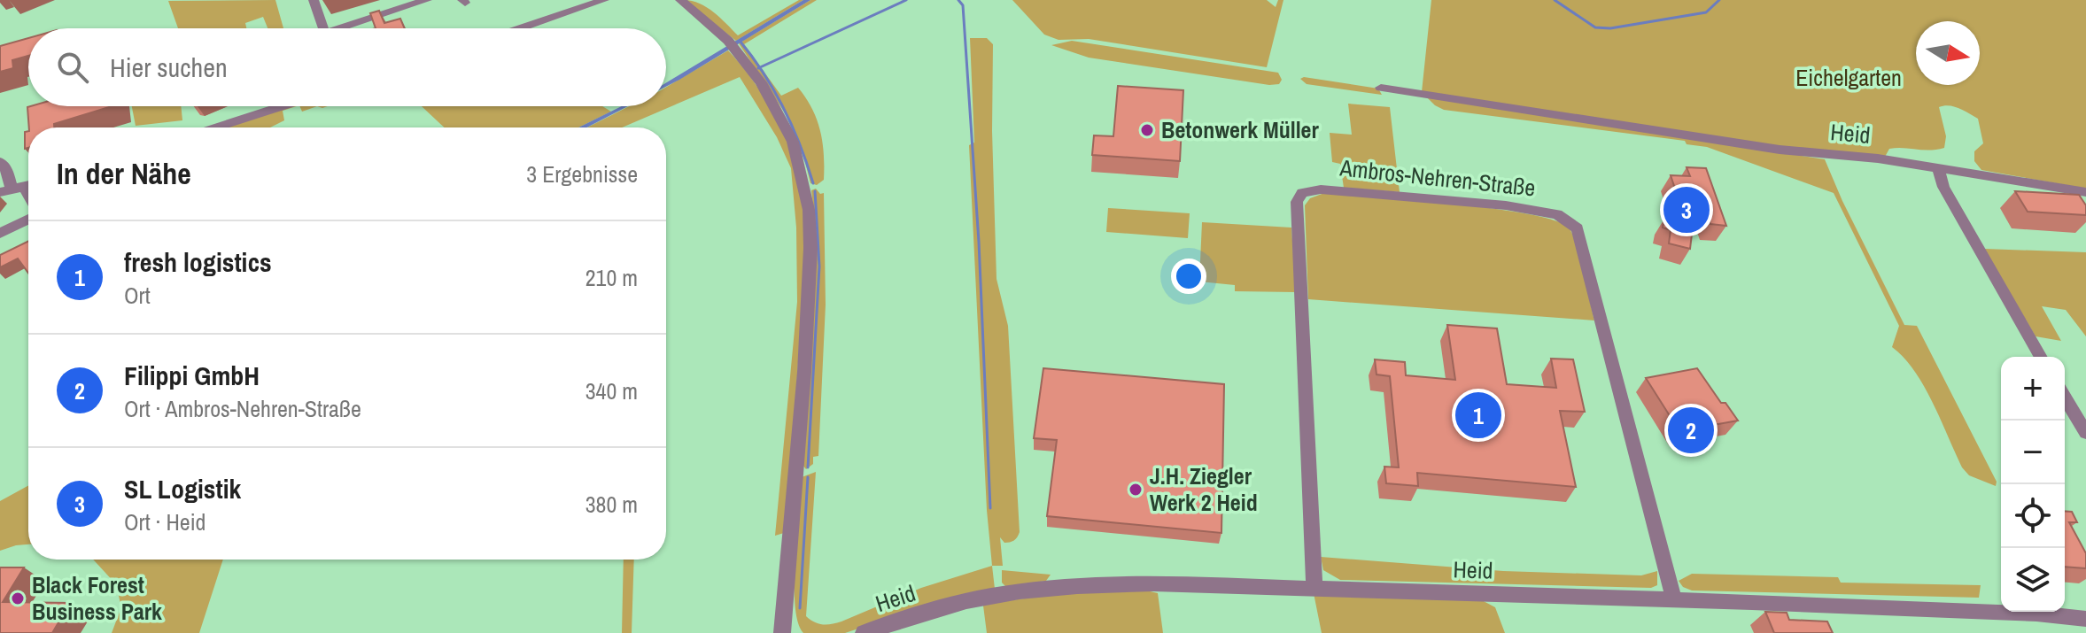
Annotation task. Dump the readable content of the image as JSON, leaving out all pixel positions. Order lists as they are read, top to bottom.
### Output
{
  "streets": {
    "street": ["Heid", "Ambros-Nehren-Straße"]
  },
  "crossings": [
    ["Heid", "Ambros-Nehren-Straße"]
  ],
  "parks": ["Eichelgarten"],
  "places": ["Betonwerk Müller", "J.H. Ziegler Werk 2 Heid", "Black Forest Business Park"],
  "north": "right",
  "page": {
    "search": "Hier suchen",
    "heading": ["In der Nähe", "3 Ergebnisse"],
    "pins": ["3", "1", "2"],
    "list": [
      {
        "mark": "1",
        "name": "fresh logistics",
        "note": "Ort",
        "value": "210 m"
      },
      {
        "mark": "2",
        "name": "Filippi GmbH",
        "note": "Ort · Ambros-Nehren-Straße",
        "value": "340 m"
      },
      {
        "mark": "3",
        "name": "SL Logistik",
        "note": "Ort · Heid",
        "value": "380 m"
      }
    ],
    "map_buttons": ["+", "−"]
  }
}
